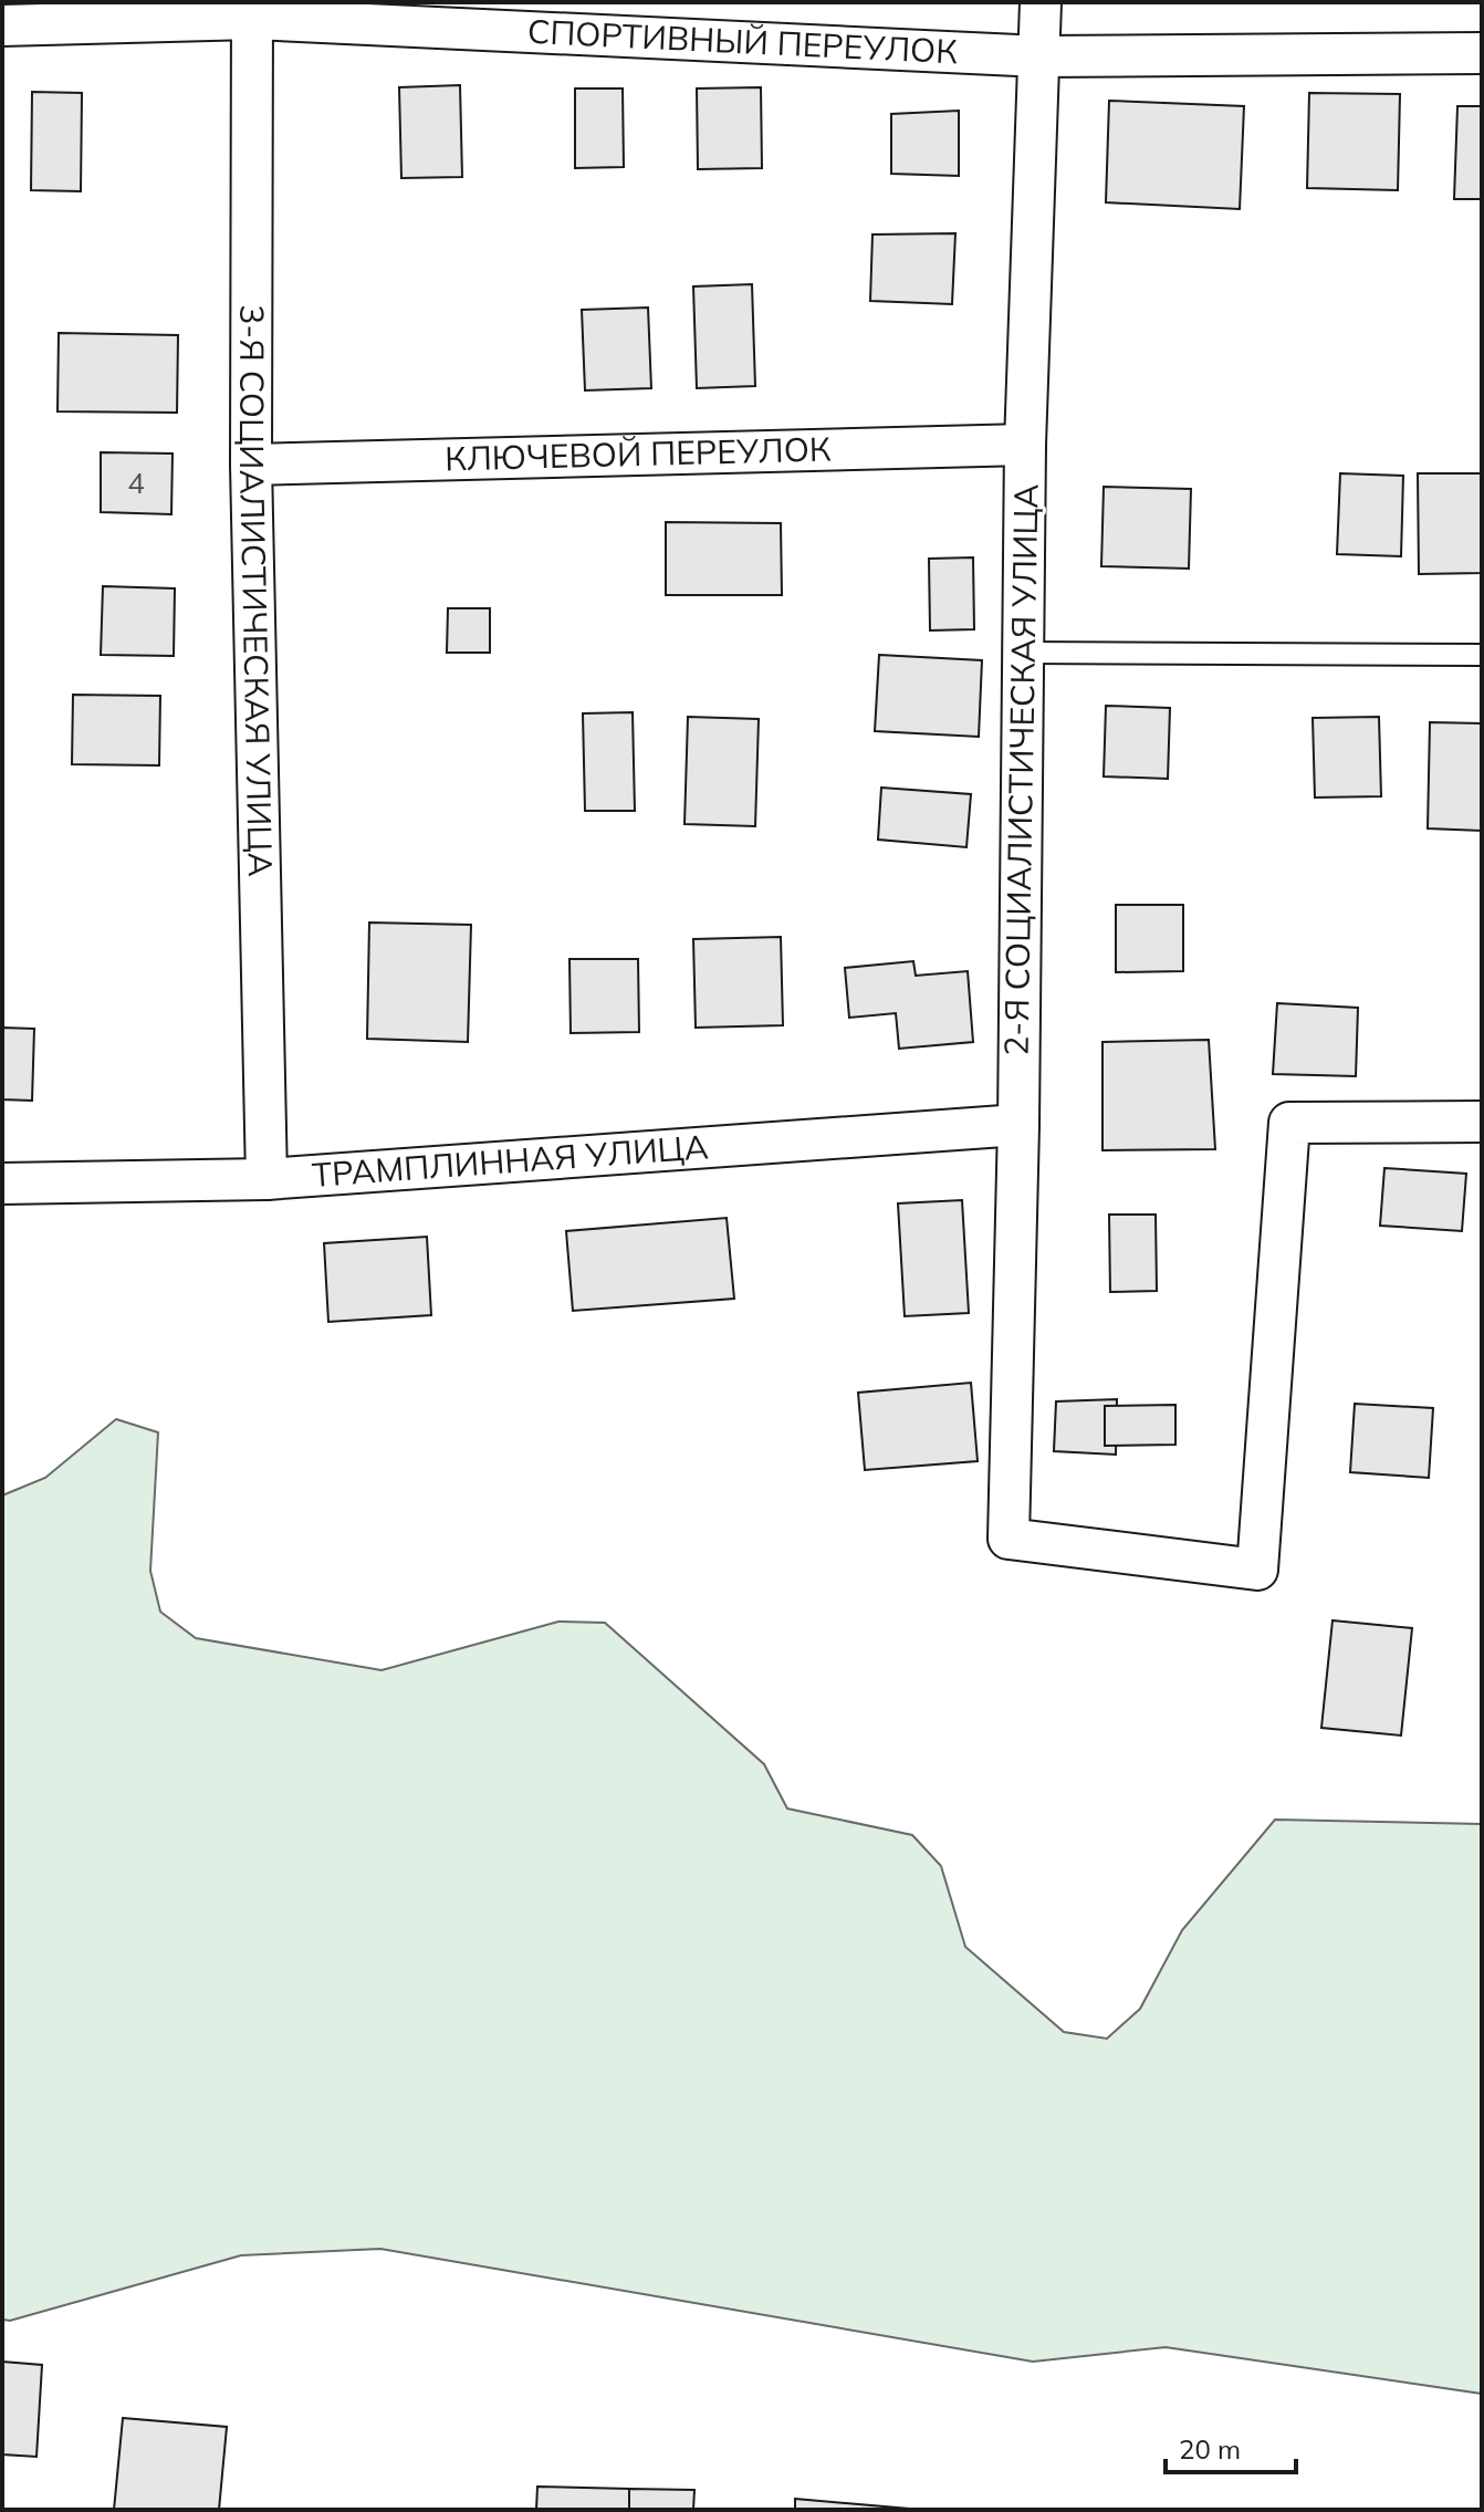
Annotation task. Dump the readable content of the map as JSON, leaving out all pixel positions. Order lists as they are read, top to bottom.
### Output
{
  "streets": {
    "street": [
      "СПОРТИВНЫЙ ПЕРЕУЛОК",
      "КЛЮЧЕВОЙ ПЕРЕУЛОК",
      "3-Я СОЦИАЛИСТИЧЕСКАЯ УЛИЦА",
      "2-Я СОЦИАЛИСТИЧЕСКАЯ УЛИЦА",
      "ТРАМПЛИННАЯ УЛИЦА"
    ]
  },
  "crossings": [
    ["СПОРТИВНЫЙ ПЕРЕУЛОК", "3-Я СОЦИАЛИСТИЧЕСКАЯ УЛИЦА"],
    ["СПОРТИВНЫЙ ПЕРЕУЛОК", "2-Я СОЦИАЛИСТИЧЕСКАЯ УЛИЦА"],
    ["КЛЮЧЕВОЙ ПЕРЕУЛОК", "3-Я СОЦИАЛИСТИЧЕСКАЯ УЛИЦА"],
    ["КЛЮЧЕВОЙ ПЕРЕУЛОК", "2-Я СОЦИАЛИСТИЧЕСКАЯ УЛИЦА"],
    ["3-Я СОЦИАЛИСТИЧЕСКАЯ УЛИЦА", "ТРАМПЛИННАЯ УЛИЦА"],
    ["2-Я СОЦИАЛИСТИЧЕСКАЯ УЛИЦА", "ТРАМПЛИННАЯ УЛИЦА"]
  ],
  "house_numbers": ["4"],
  "scale_bar": "20 m"
}
